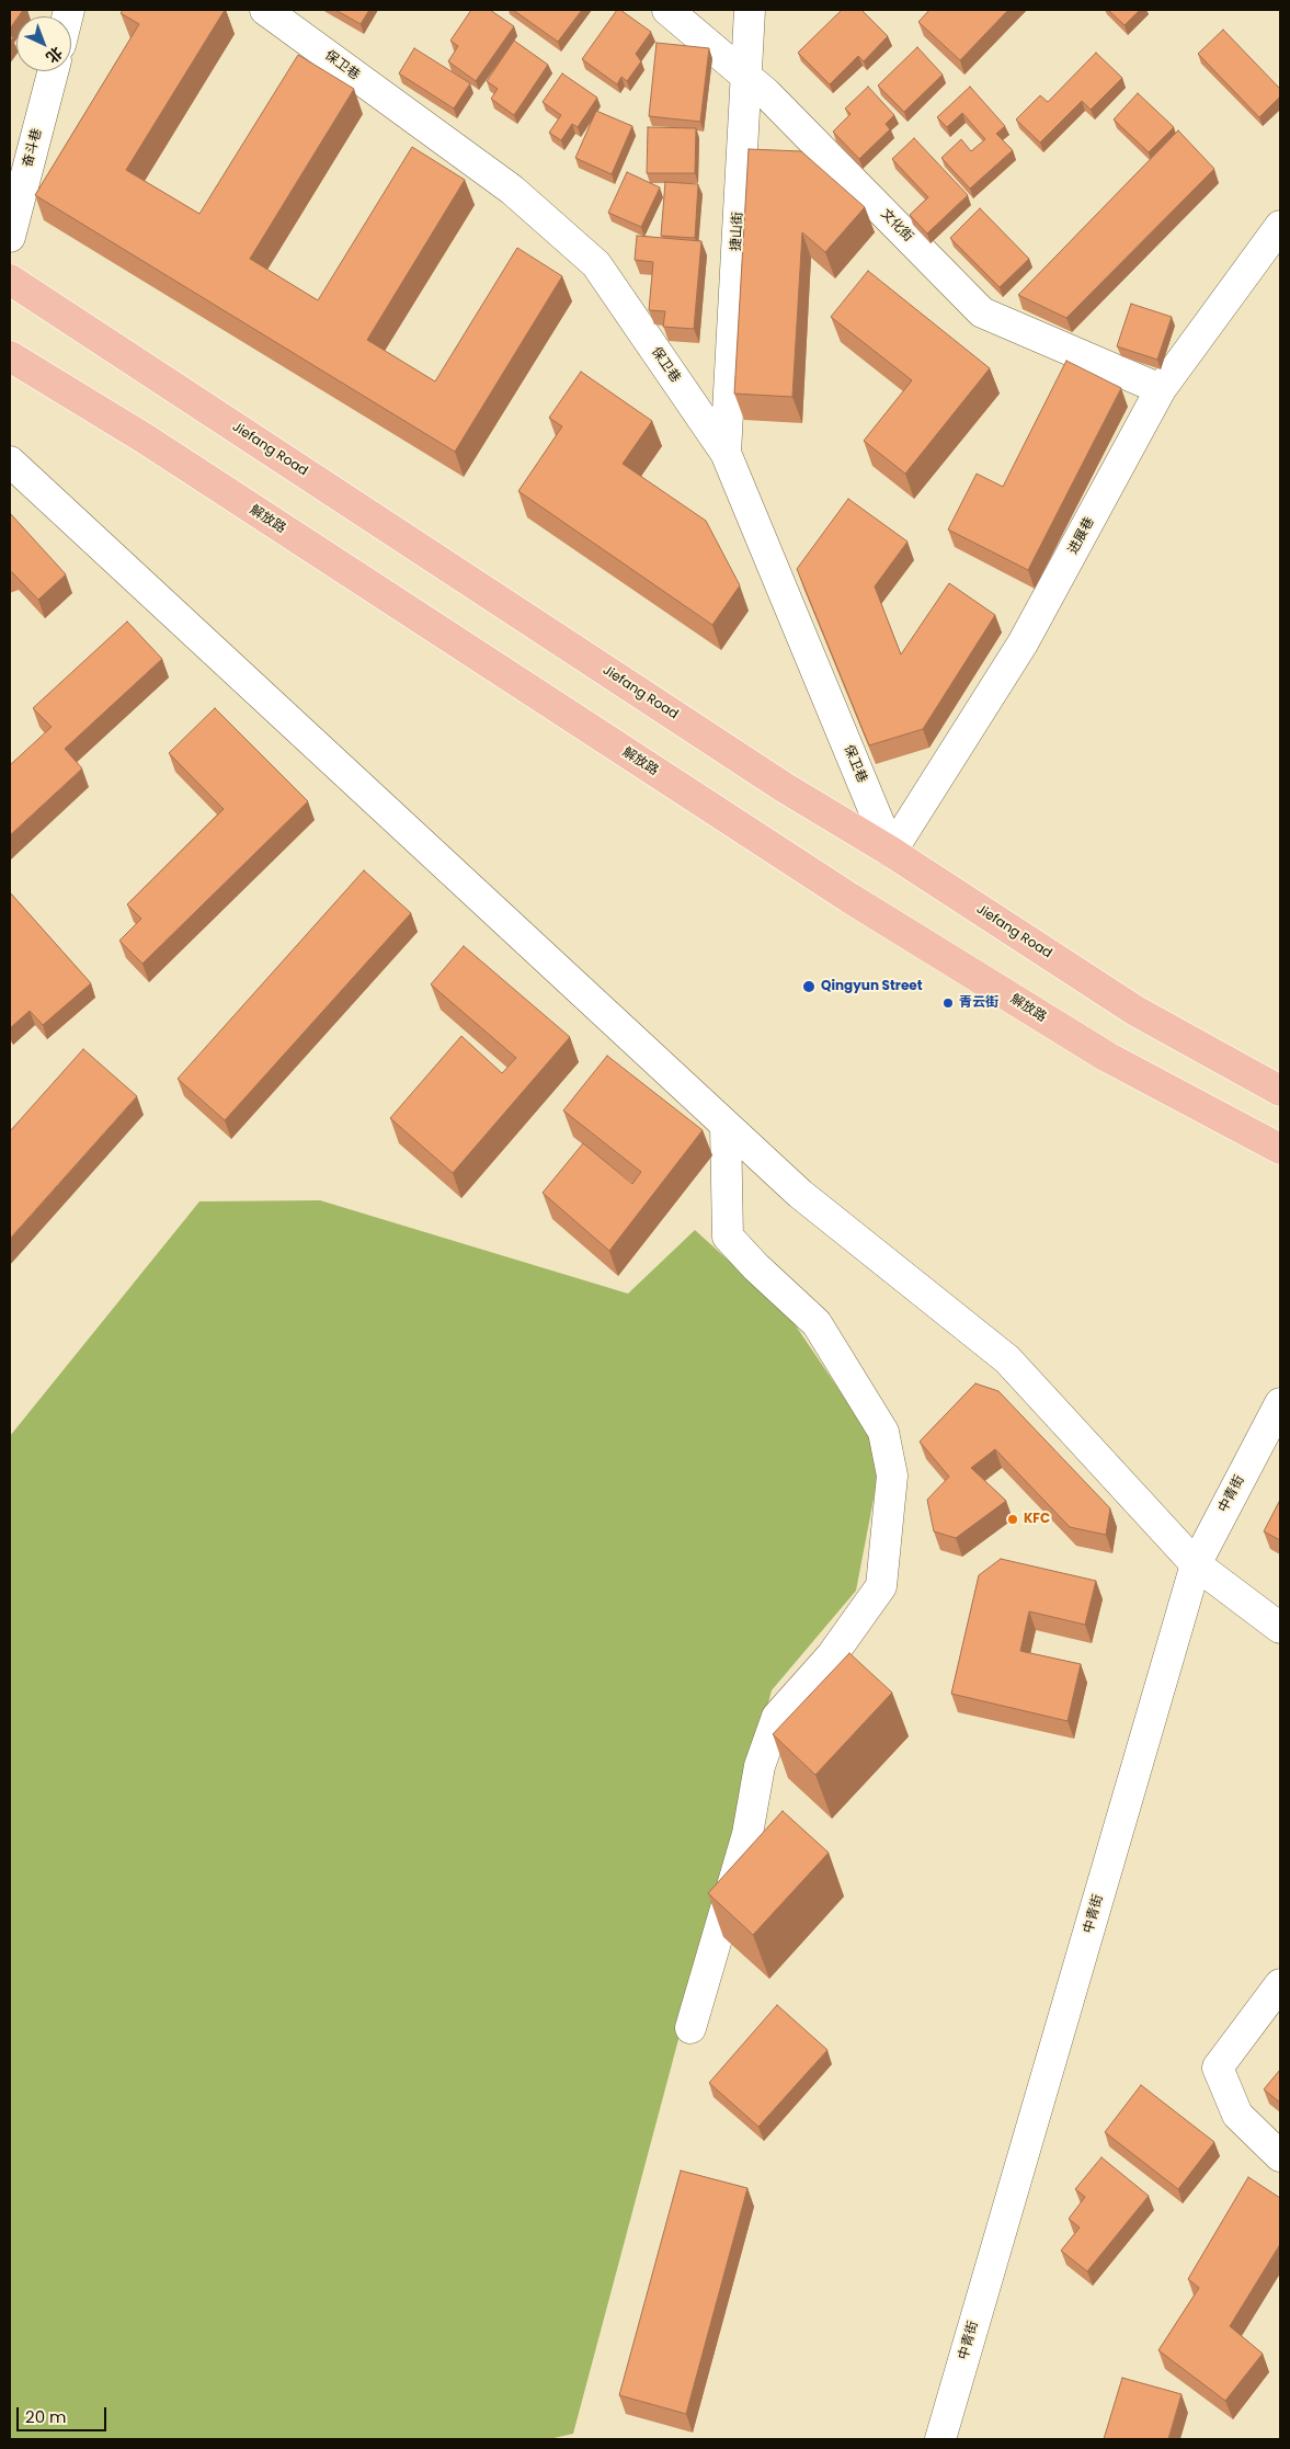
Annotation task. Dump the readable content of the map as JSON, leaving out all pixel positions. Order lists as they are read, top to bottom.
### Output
{
  "streets": {
    "main road": ["Jiefang Road", "解放路"],
    "street": [
      "保卫巷",
      "奋斗巷",
      "文化街",
      "捷山街",
      "进展巷",
      "中青街"
    ]
  },
  "crossings": [
    ["保卫巷", "捷山街"],
    ["保卫巷", "Jiefang Road"],
    ["保卫巷", "进展巷"],
    ["文化街", "捷山街"],
    ["文化街", "进展巷"],
    ["Jiefang Road", "进展巷"]
  ],
  "places": ["Qingyun Street", "青云街", "KFC"],
  "scale_bar": "20 m",
  "north": "bottom right"
}
